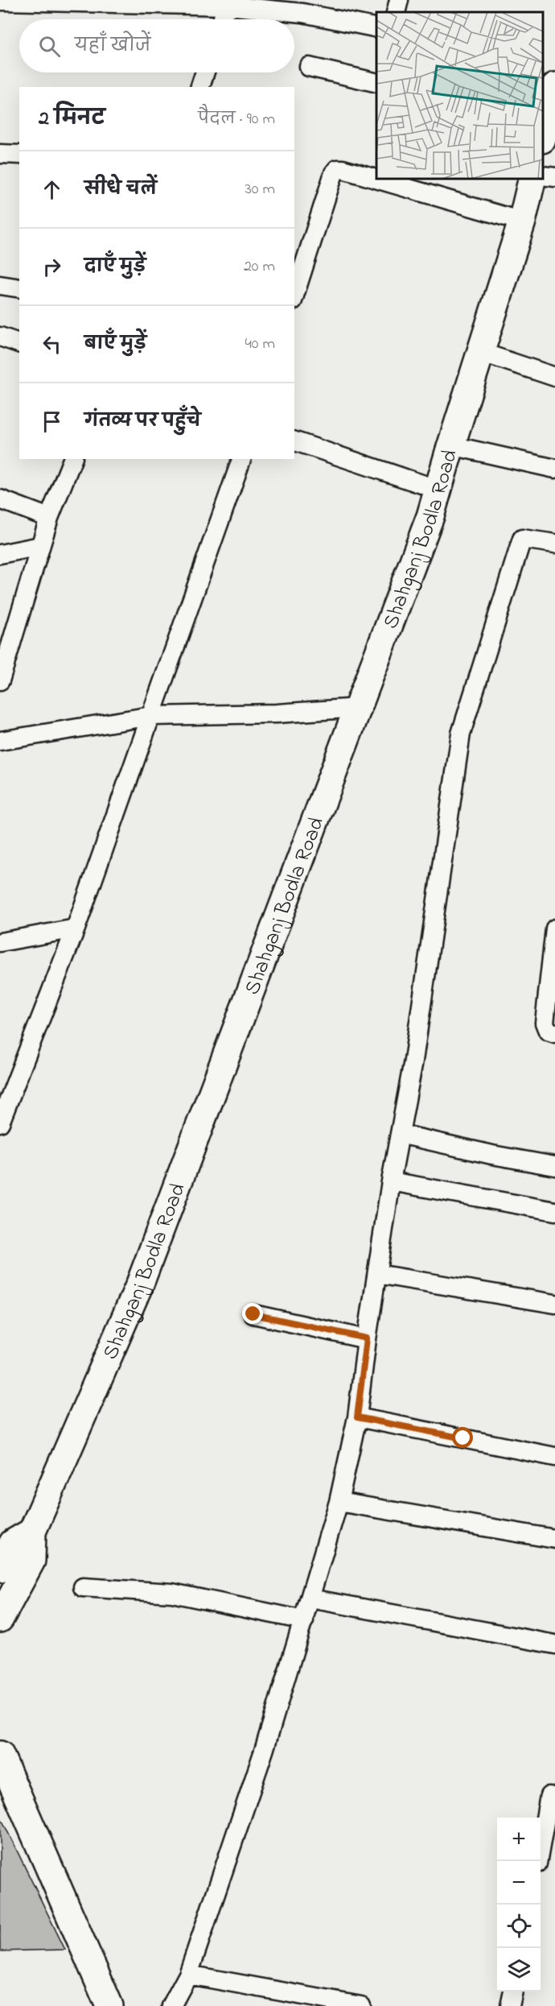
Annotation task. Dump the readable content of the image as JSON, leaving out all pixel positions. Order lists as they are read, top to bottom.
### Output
{
  "streets": {
    "main road": ["Shahganj Bodla Road"]
  },
  "page": {
    "search": "यहाँ खोजें",
    "heading": ["2 मिनट", "पैदल · 90 m"],
    "list": [
      ["सीधे चलें", "30 m"],
      ["दाएँ मुड़ें", "20 m"],
      ["बाएँ मुड़ें", "40 m"],
      "गंतव्य पर पहुँचे"
    ],
    "map_buttons": ["+", "−"]
  }
}
